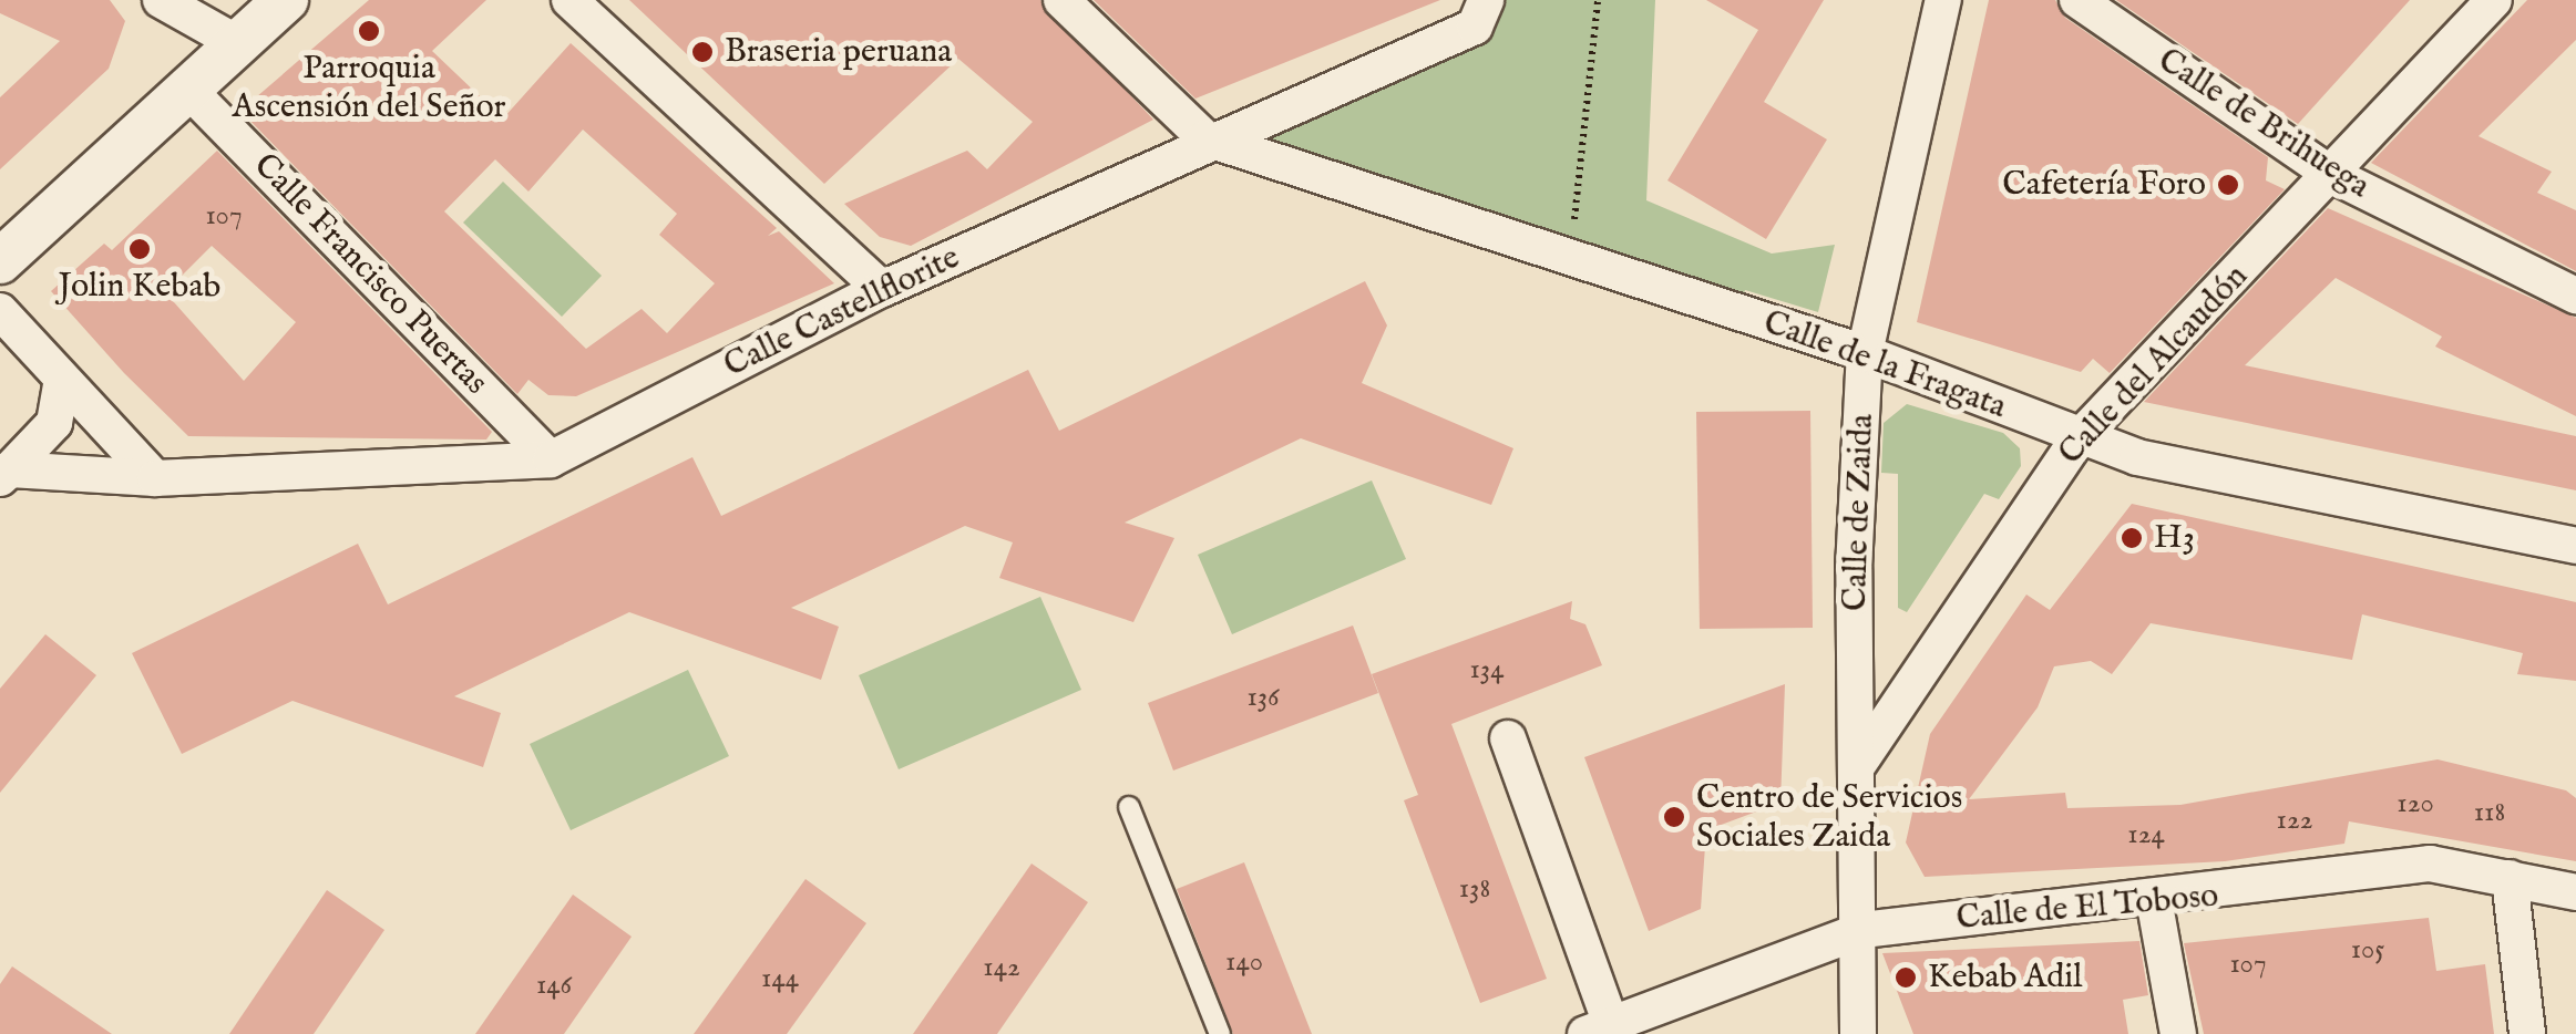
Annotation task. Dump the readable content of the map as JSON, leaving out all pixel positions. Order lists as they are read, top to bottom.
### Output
{
  "streets": {
    "street": [
      "Calle de Brihuega",
      "Calle Francisco Puertas",
      "Calle Castellflorite",
      "Calle de la Fragata",
      "Calle del Alcaudón",
      "Calle de Zaida",
      "Calle de El Toboso"
    ]
  },
  "crossings": [
    ["Calle de Brihuega", "Calle del Alcaudón"],
    ["Calle Francisco Puertas", "Calle Castellflorite"],
    ["Calle Castellflorite", "Calle de la Fragata"],
    ["Calle de la Fragata", "Calle del Alcaudón"],
    ["Calle de la Fragata", "Calle de Zaida"],
    ["Calle del Alcaudón", "Calle de Zaida"],
    ["Calle de Zaida", "Calle de El Toboso"]
  ],
  "places": [
    "Parroquia Ascensión del Señor",
    "Braseria peruana",
    "Cafetería Foro",
    "Jolin Kebab",
    "H3",
    "Centro de Servicios Sociales Zaida",
    "Kebab Adil"
  ],
  "house_numbers": [
    "107",
    "134",
    "136",
    "120",
    "118",
    "122",
    "124",
    "138",
    "105",
    "140",
    "107",
    "142",
    "144",
    "146"
  ]
}
